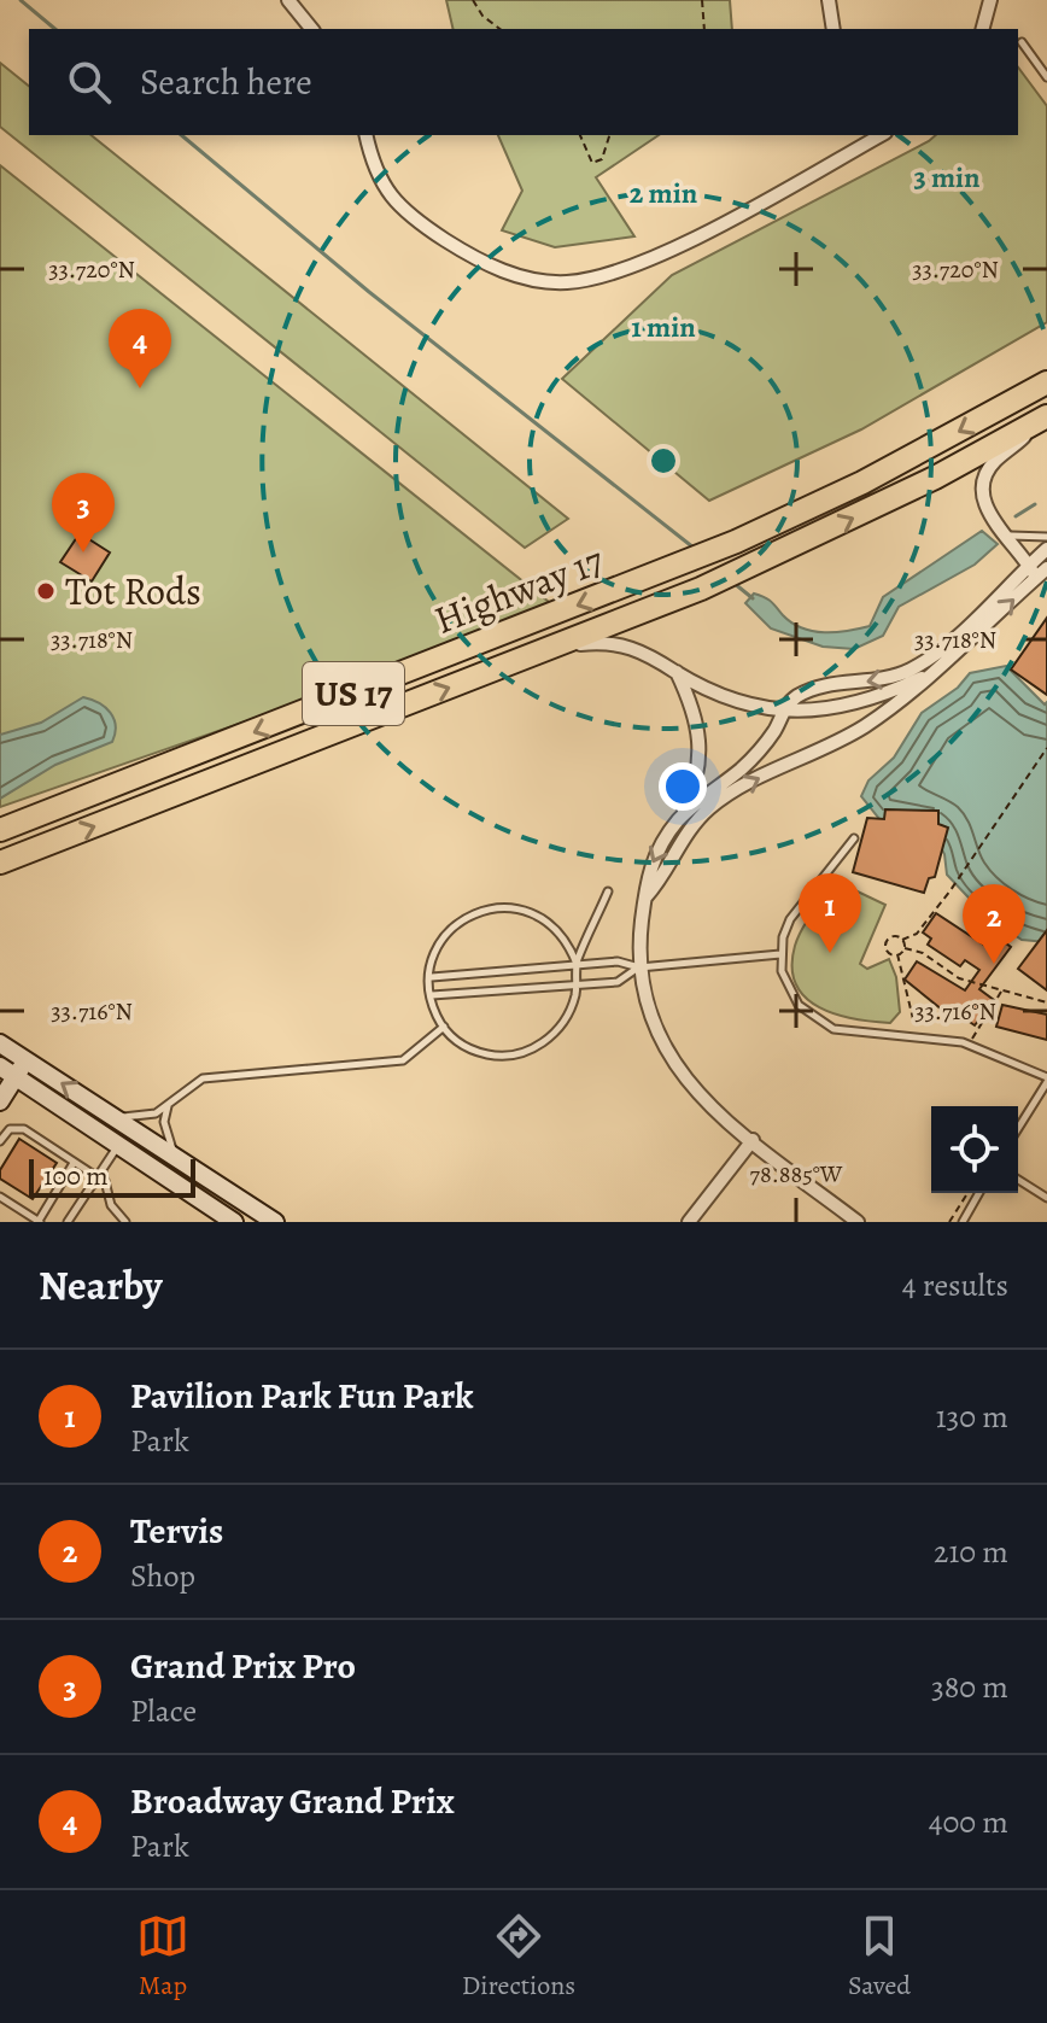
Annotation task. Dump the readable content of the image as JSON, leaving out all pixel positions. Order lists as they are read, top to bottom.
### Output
{
  "streets": {
    "highway": ["Highway 17", "US 17"]
  },
  "places": ["Tot Rods"],
  "scale_bar": "100 m",
  "page": {
    "search": "Search here",
    "pins": [
      "4",
      "3",
      "1",
      "2"
    ],
    "scale": "100 m",
    "heading": ["Nearby", "4 results"],
    "list": [
      {
        "mark": "1",
        "name": "Pavilion Park Fun Park",
        "note": "Park",
        "value": "130 m"
      },
      {
        "mark": "2",
        "name": "Tervis",
        "note": "Shop",
        "value": "210 m"
      },
      {
        "mark": "3",
        "name": "Grand Prix Pro",
        "note": "Place",
        "value": "380 m"
      },
      {
        "mark": "4",
        "name": "Broadway Grand Prix",
        "note": "Park",
        "value": "400 m"
      }
    ],
    "nav": ["Map", "Directions", "Saved"]
  },
  "coordinates": [
    "33.720°N",
    "33.718°N",
    "33.716°N",
    "78.885°W"
  ],
  "rings": ["3 min", "2 min", "1 min"]
}
